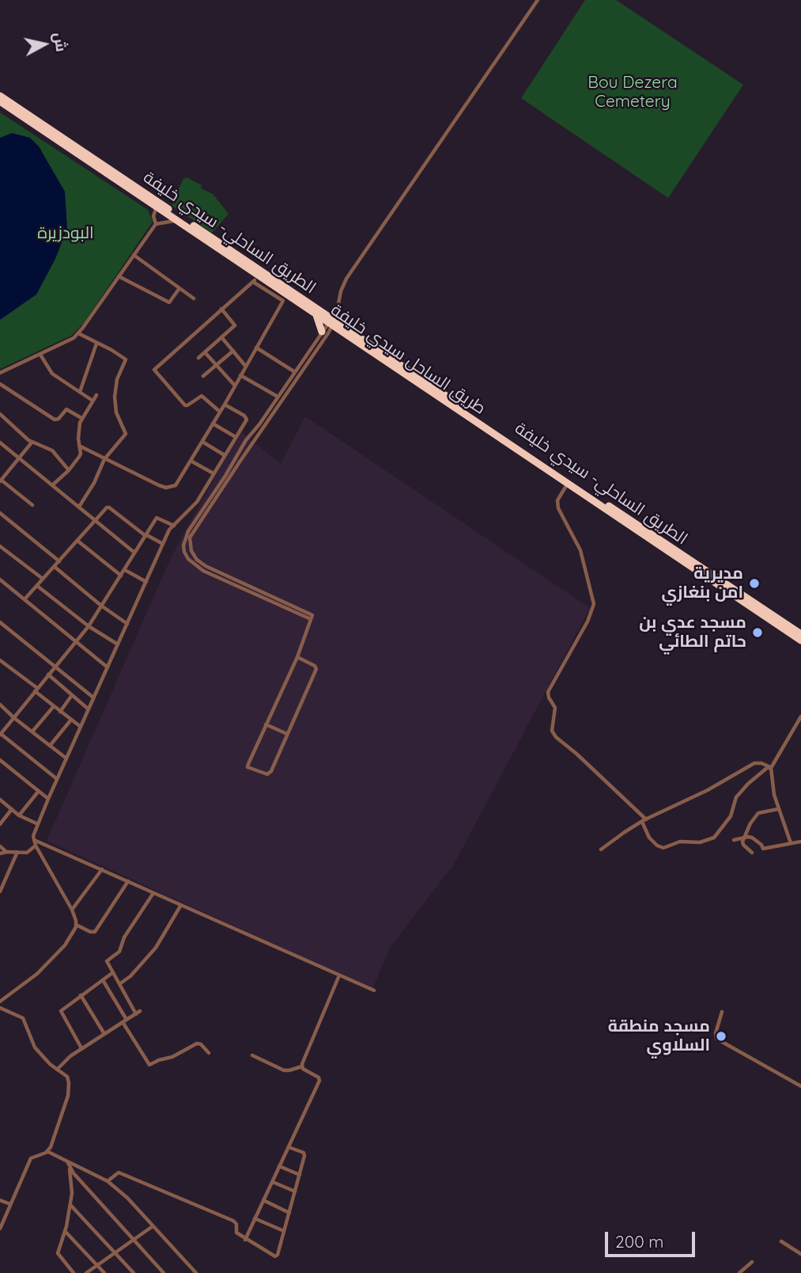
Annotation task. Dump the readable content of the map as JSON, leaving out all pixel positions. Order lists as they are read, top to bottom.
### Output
{
  "streets": {
    "highway": ["الطريق الساحلي- سيدي خليفة", "طريق الساحل سيدي خليفة"]
  },
  "crossings": [
    ["الطريق الساحلي- سيدي خليفة", "طريق الساحل سيدي خليفة"]
  ],
  "parks": ["Bou Dezera Cemetery", "البودزيرة"],
  "places": ["مديرية امن بنغازي", "مسجد عدي بن حاتم الطائي", "مسجد منطقة السلاوي"],
  "scale_bar": "200 m",
  "north": "right"
}
